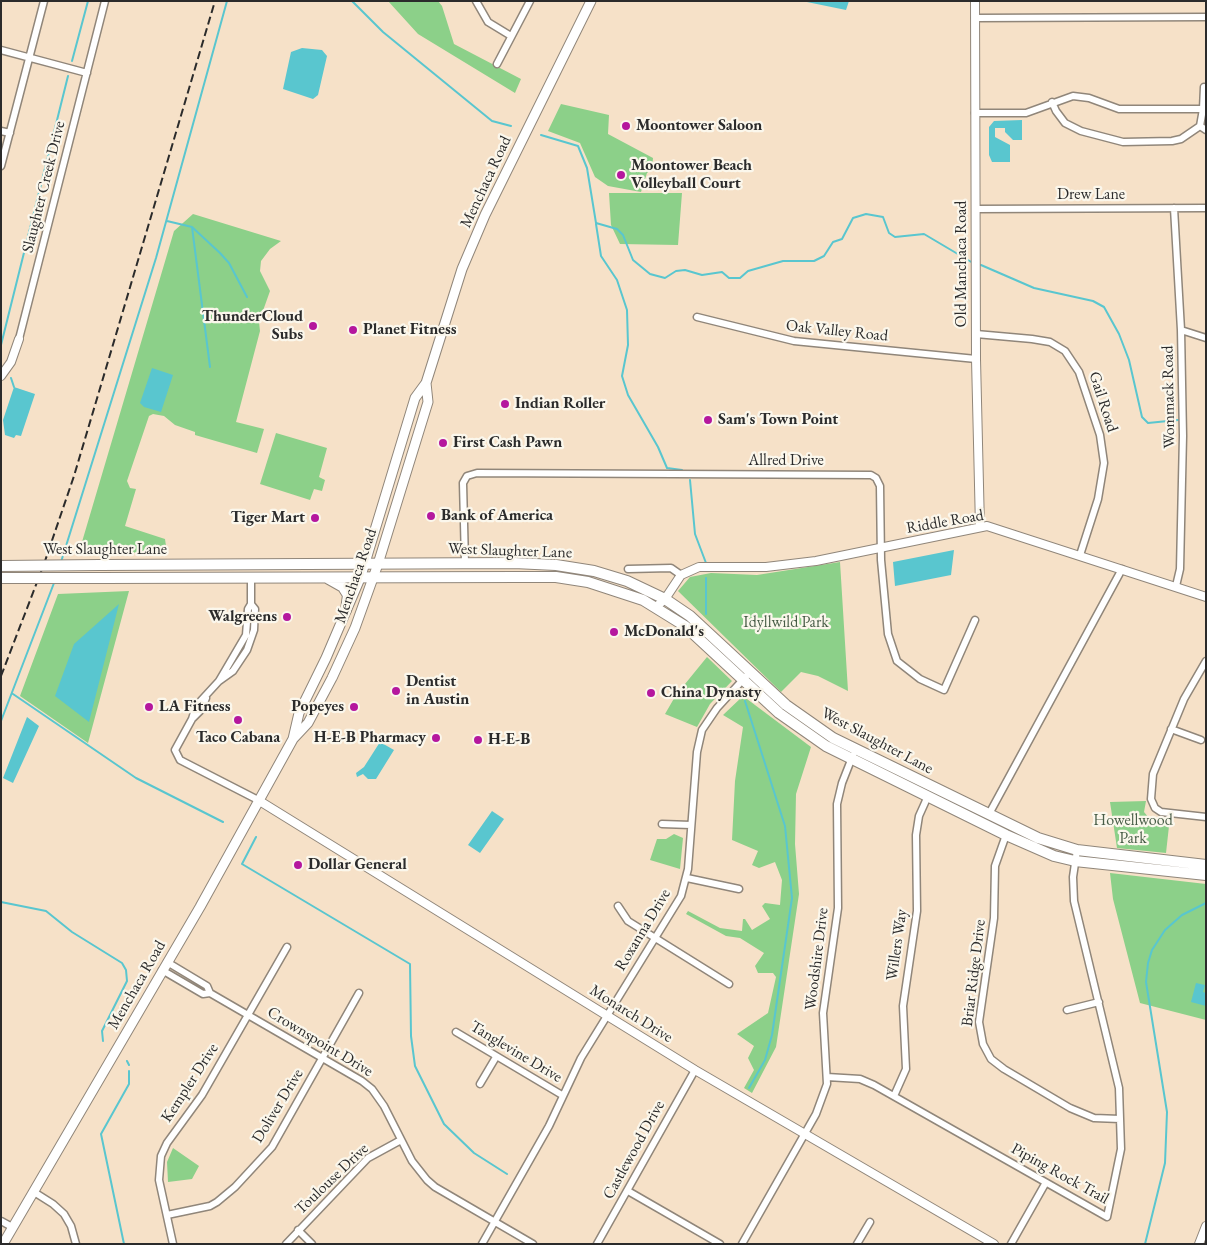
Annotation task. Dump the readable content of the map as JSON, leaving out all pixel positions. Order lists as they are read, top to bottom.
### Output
{
  "streets": {
    "main road": ["Menchaca Road", "West Slaughter Lane"],
    "street": [
      "Slaughter Creek Drive",
      "Drew Lane",
      "Old Manchaca Road",
      "Oak Valley Road",
      "Wommack Road",
      "Gail Road",
      "Allred Drive",
      "Riddle Road",
      "Roxanna Drive",
      "Willers Way",
      "Woodshire Drive",
      "Briar Ridge Drive",
      "Monarch Drive",
      "Crownspoint Drive",
      "Tanglevine Drive",
      "Kempler Drive",
      "Doliver Drive",
      "Castlewood Drive",
      "Piping Rock Trail",
      "Toulouse Drive"
    ]
  },
  "crossings": [
    ["Menchaca Road", "West Slaughter Lane"],
    ["Menchaca Road", "Monarch Drive"],
    ["Menchaca Road", "Crownspoint Drive"],
    ["Drew Lane", "Old Manchaca Road"],
    ["Drew Lane", "Wommack Road"],
    ["Old Manchaca Road", "Oak Valley Road"],
    ["Old Manchaca Road", "Gail Road"],
    ["Old Manchaca Road", "Riddle Road"],
    ["Wommack Road", "Riddle Road"],
    ["Gail Road", "Riddle Road"],
    ["Allred Drive", "Riddle Road"],
    ["Allred Drive", "West Slaughter Lane"],
    ["West Slaughter Lane", "Roxanna Drive"],
    ["West Slaughter Lane", "Willers Way"],
    ["West Slaughter Lane", "Woodshire Drive"],
    ["West Slaughter Lane", "Briar Ridge Drive"],
    ["West Slaughter Lane", "Piping Rock Trail"],
    ["Roxanna Drive", "Monarch Drive"],
    ["Roxanna Drive", "Crownspoint Drive"],
    ["Roxanna Drive", "Tanglevine Drive"],
    ["Willers Way", "Piping Rock Trail"],
    ["Woodshire Drive", "Monarch Drive"],
    ["Woodshire Drive", "Piping Rock Trail"],
    ["Briar Ridge Drive", "Piping Rock Trail"],
    ["Monarch Drive", "Castlewood Drive"],
    ["Crownspoint Drive", "Kempler Drive"],
    ["Crownspoint Drive", "Doliver Drive"],
    ["Crownspoint Drive", "Toulouse Drive"],
    ["Kempler Drive", "Doliver Drive"]
  ],
  "parks": ["Idyllwild Park", "Howellwood Park"],
  "places": [
    "Moontower Saloon",
    "Moontower Beach Volleyball Court",
    "ThunderCloud Subs",
    "Planet Fitness",
    "Indian Roller",
    "Sam's Town Point",
    "First Cash Pawn",
    "Bank of America",
    "Tiger Mart",
    "Walgreens",
    "McDonald's",
    "Dentist in Austin",
    "China Dynasty",
    "LA Fitness",
    "Popeyes",
    "Taco Cabana",
    "H-E-B Pharmacy",
    "H-E-B",
    "Dollar General"
  ]
}
